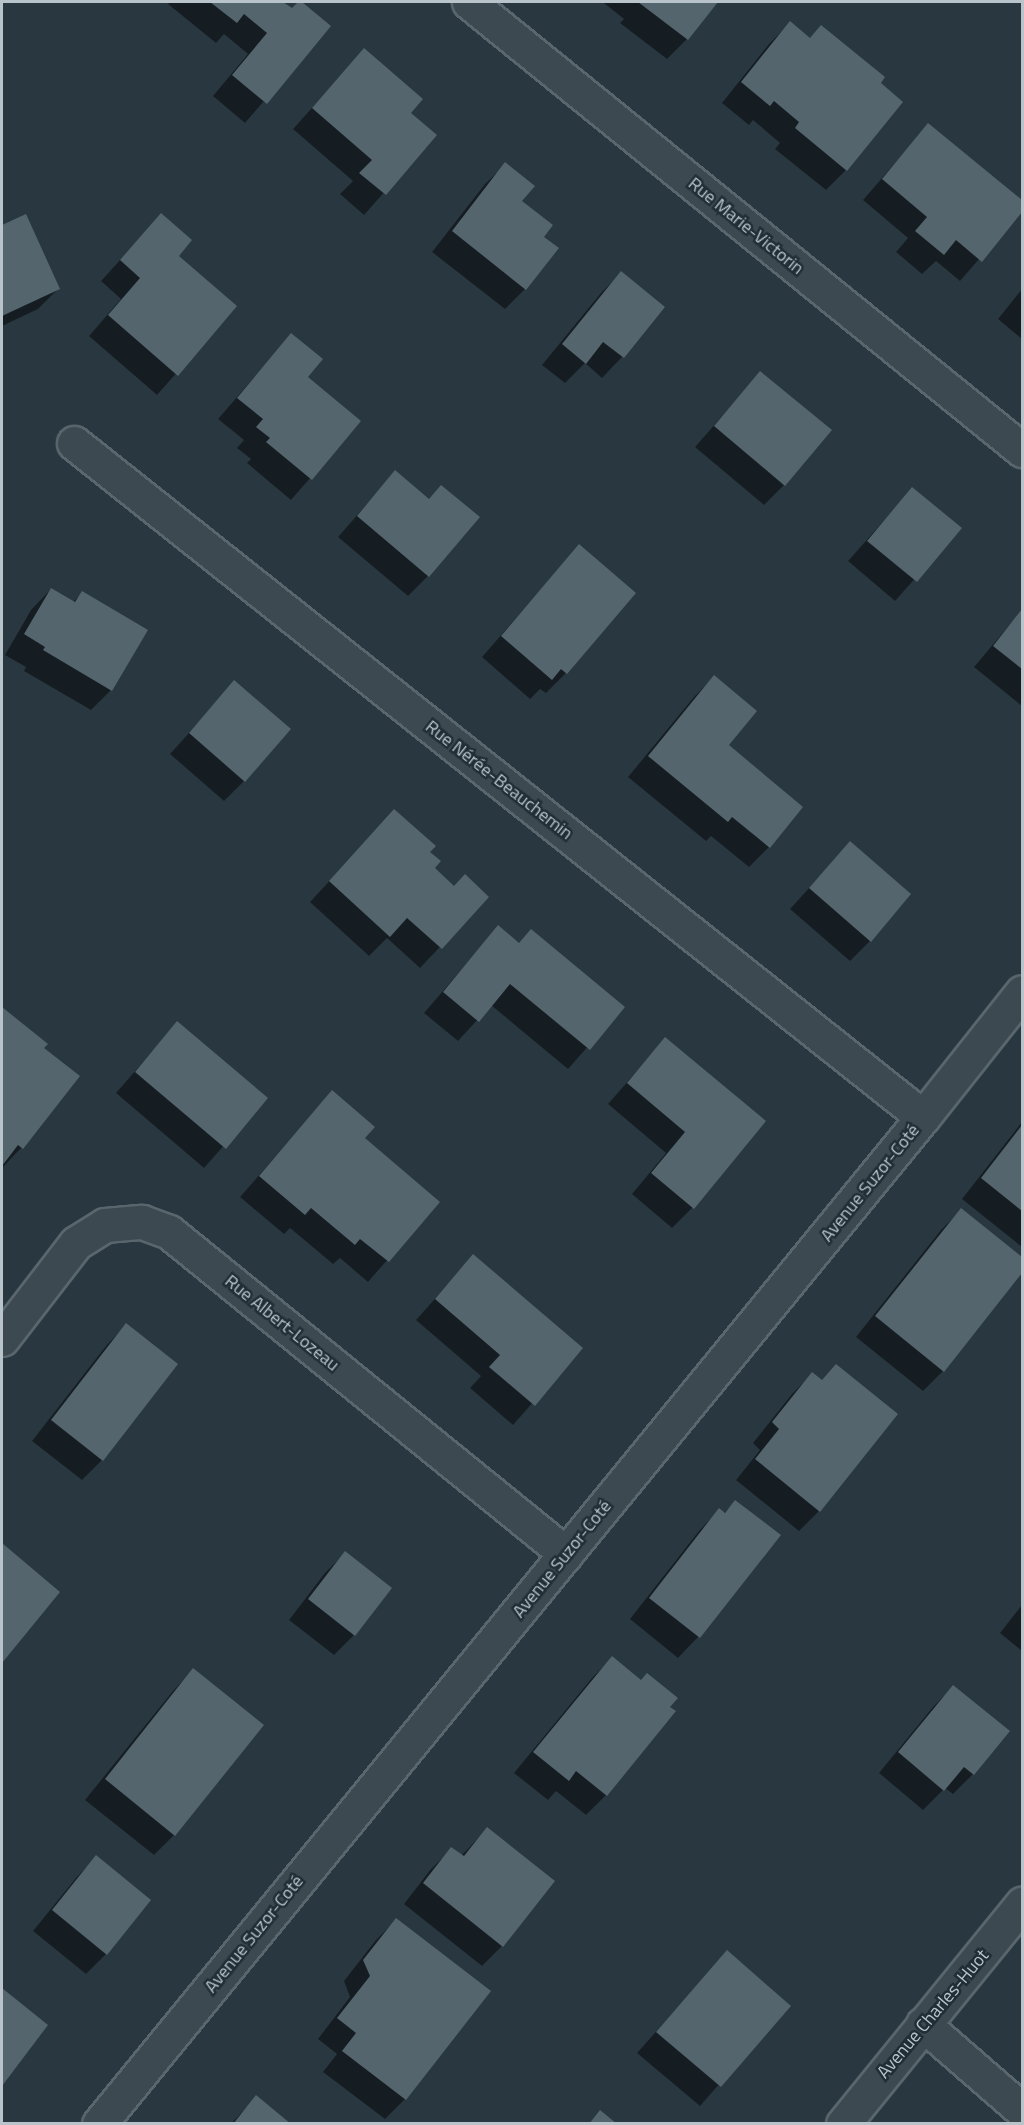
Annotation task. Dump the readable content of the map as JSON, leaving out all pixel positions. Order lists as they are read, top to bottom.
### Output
{
  "streets": {
    "street": [
      "Rue Marie-Victorin",
      "Rue Nérée-Beauchemin",
      "Avenue Suzor-Coté",
      "Rue Albert-Lozeau",
      "Avenue Charles-Huot"
    ]
  },
  "crossings": [
    ["Rue Nérée-Beauchemin", "Avenue Suzor-Coté"],
    ["Avenue Suzor-Coté", "Rue Albert-Lozeau"]
  ]
}
